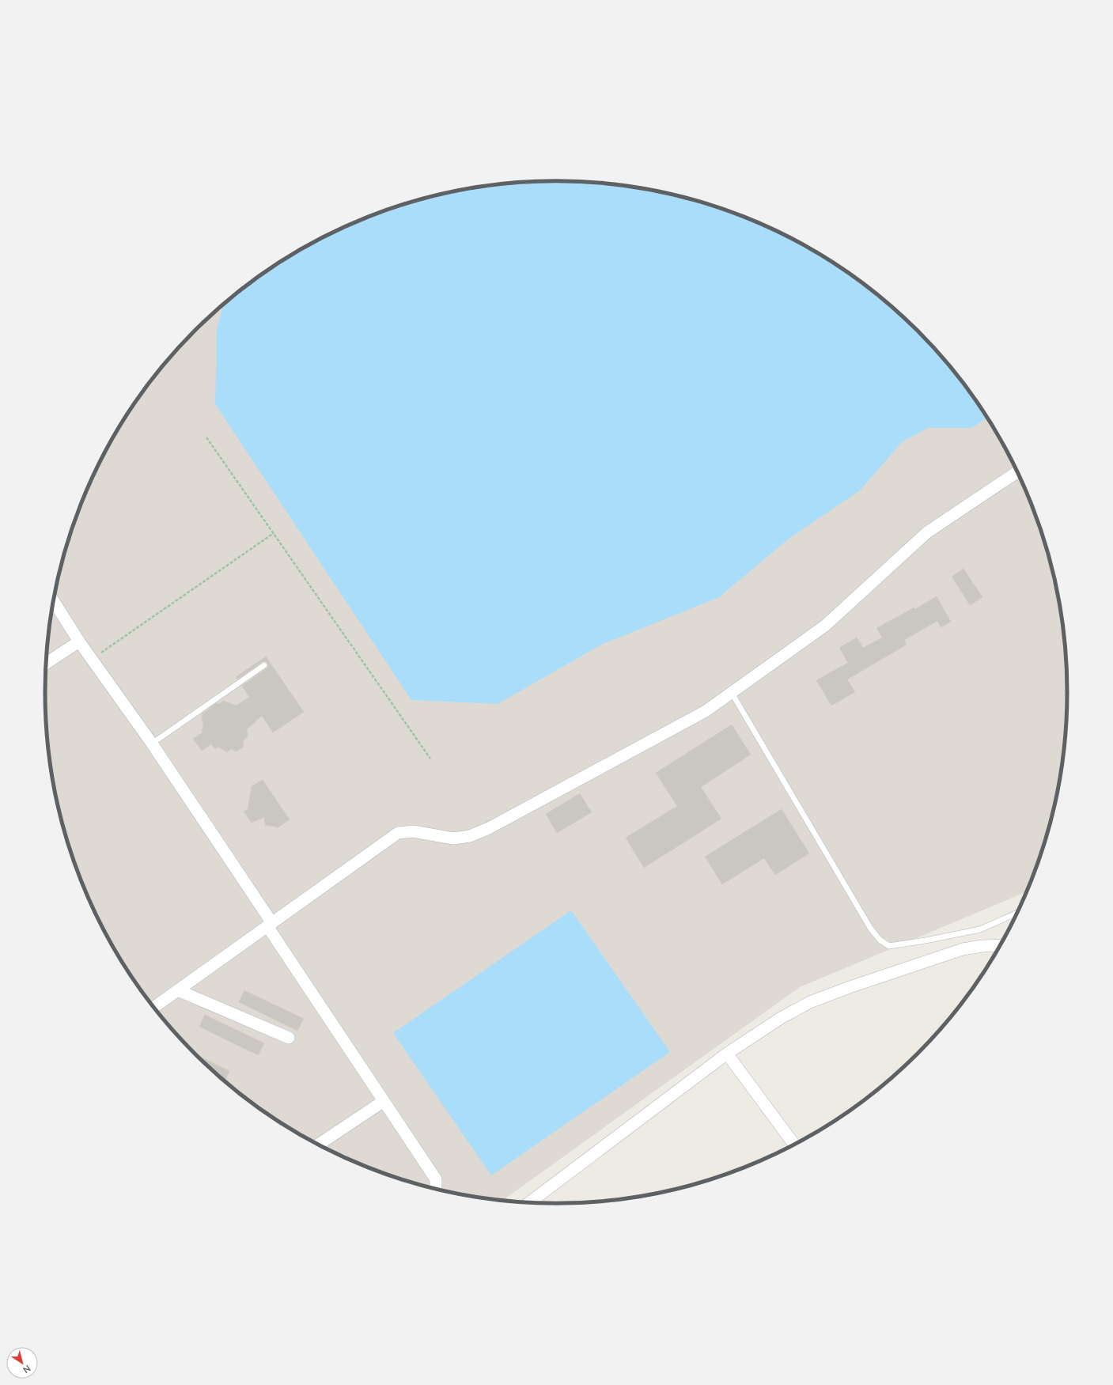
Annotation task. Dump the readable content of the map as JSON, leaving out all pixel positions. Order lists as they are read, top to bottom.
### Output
{
  "north": "bottom right"
}
